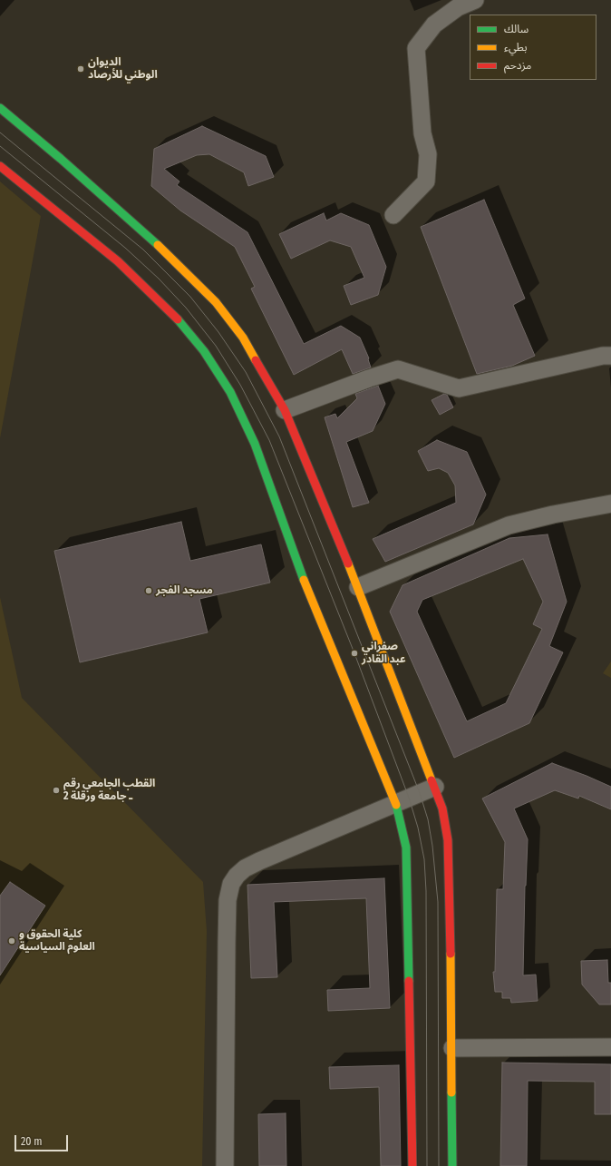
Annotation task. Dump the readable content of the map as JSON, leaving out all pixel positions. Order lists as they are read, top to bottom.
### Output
{
  "places": [
    "الديوان الوطني للأرصاد",
    "مسجد الفجر",
    "صفراني عبد القادر",
    "القطب الجامعي رقم 2 ـ جامعة ورقلة",
    "كلية الحقوق و العلوم السياسية"
  ],
  "legend": ["سالك", "بطيء", "مزدحم"],
  "scale_bar": "20 m"
}
